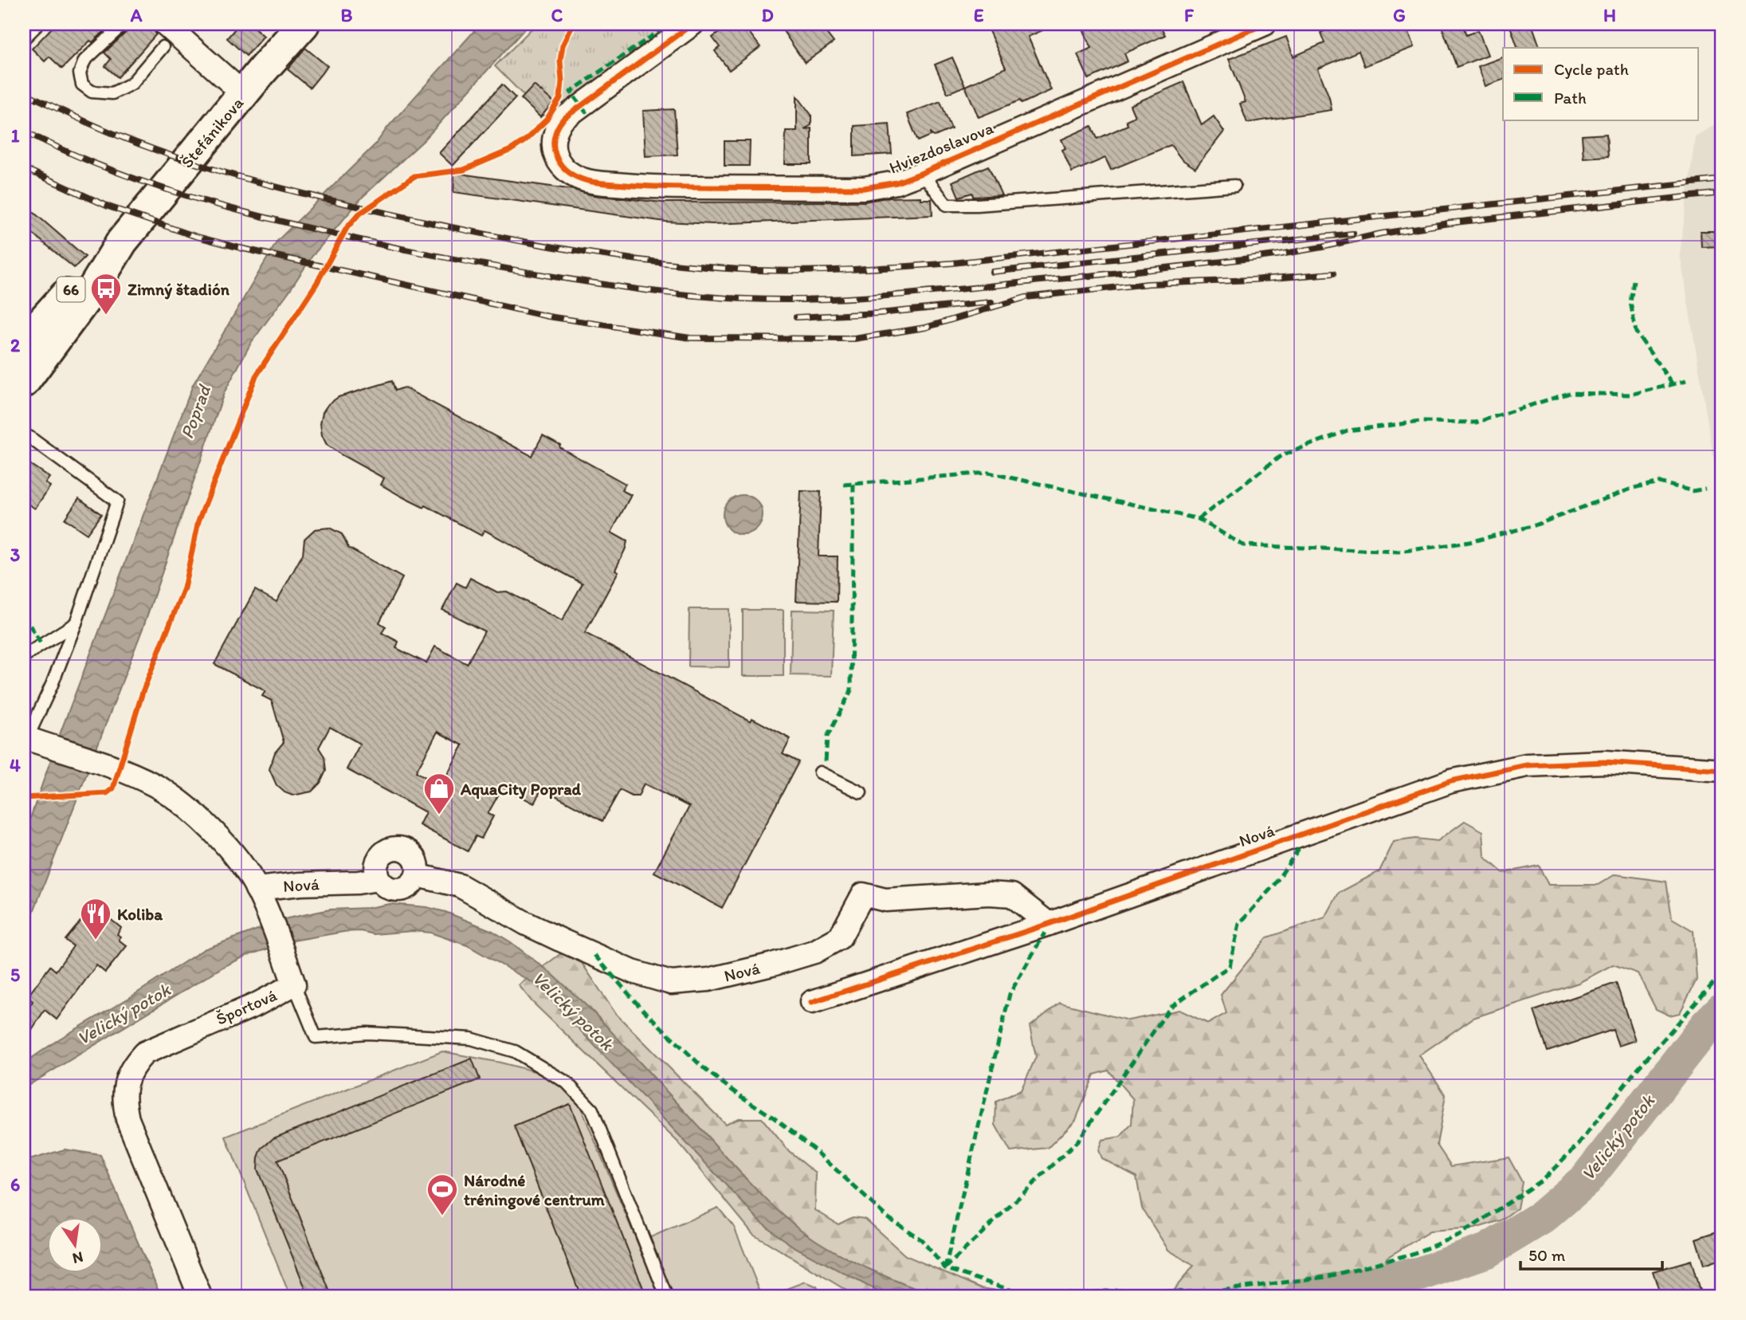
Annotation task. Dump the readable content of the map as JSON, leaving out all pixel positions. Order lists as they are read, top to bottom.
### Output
{
  "streets": {
    "main road": ["Štefánikova", "66"],
    "street": ["Hviezdoslavova", "Nová", "Športová"]
  },
  "crossings": [
    ["Nová", "Športová"]
  ],
  "water": ["Poprad", "Velický potok"],
  "places": {
    "bus stop": ["Zimný štadión"],
    "shop": ["AquaCity Poprad"],
    "restaurant": ["Koliba"],
    "sports": ["Národné tréningové centrum"]
  },
  "legend": ["Cycle path", "Path"],
  "scale_bar": "50 m",
  "north": "bottom",
  "grid": {
    "columns": [
      "A",
      "B",
      "C",
      "D",
      "E",
      "F",
      "G",
      "H"
    ],
    "rows": [
      "1",
      "2",
      "3",
      "4",
      "5",
      "6"
    ]
  }
}
